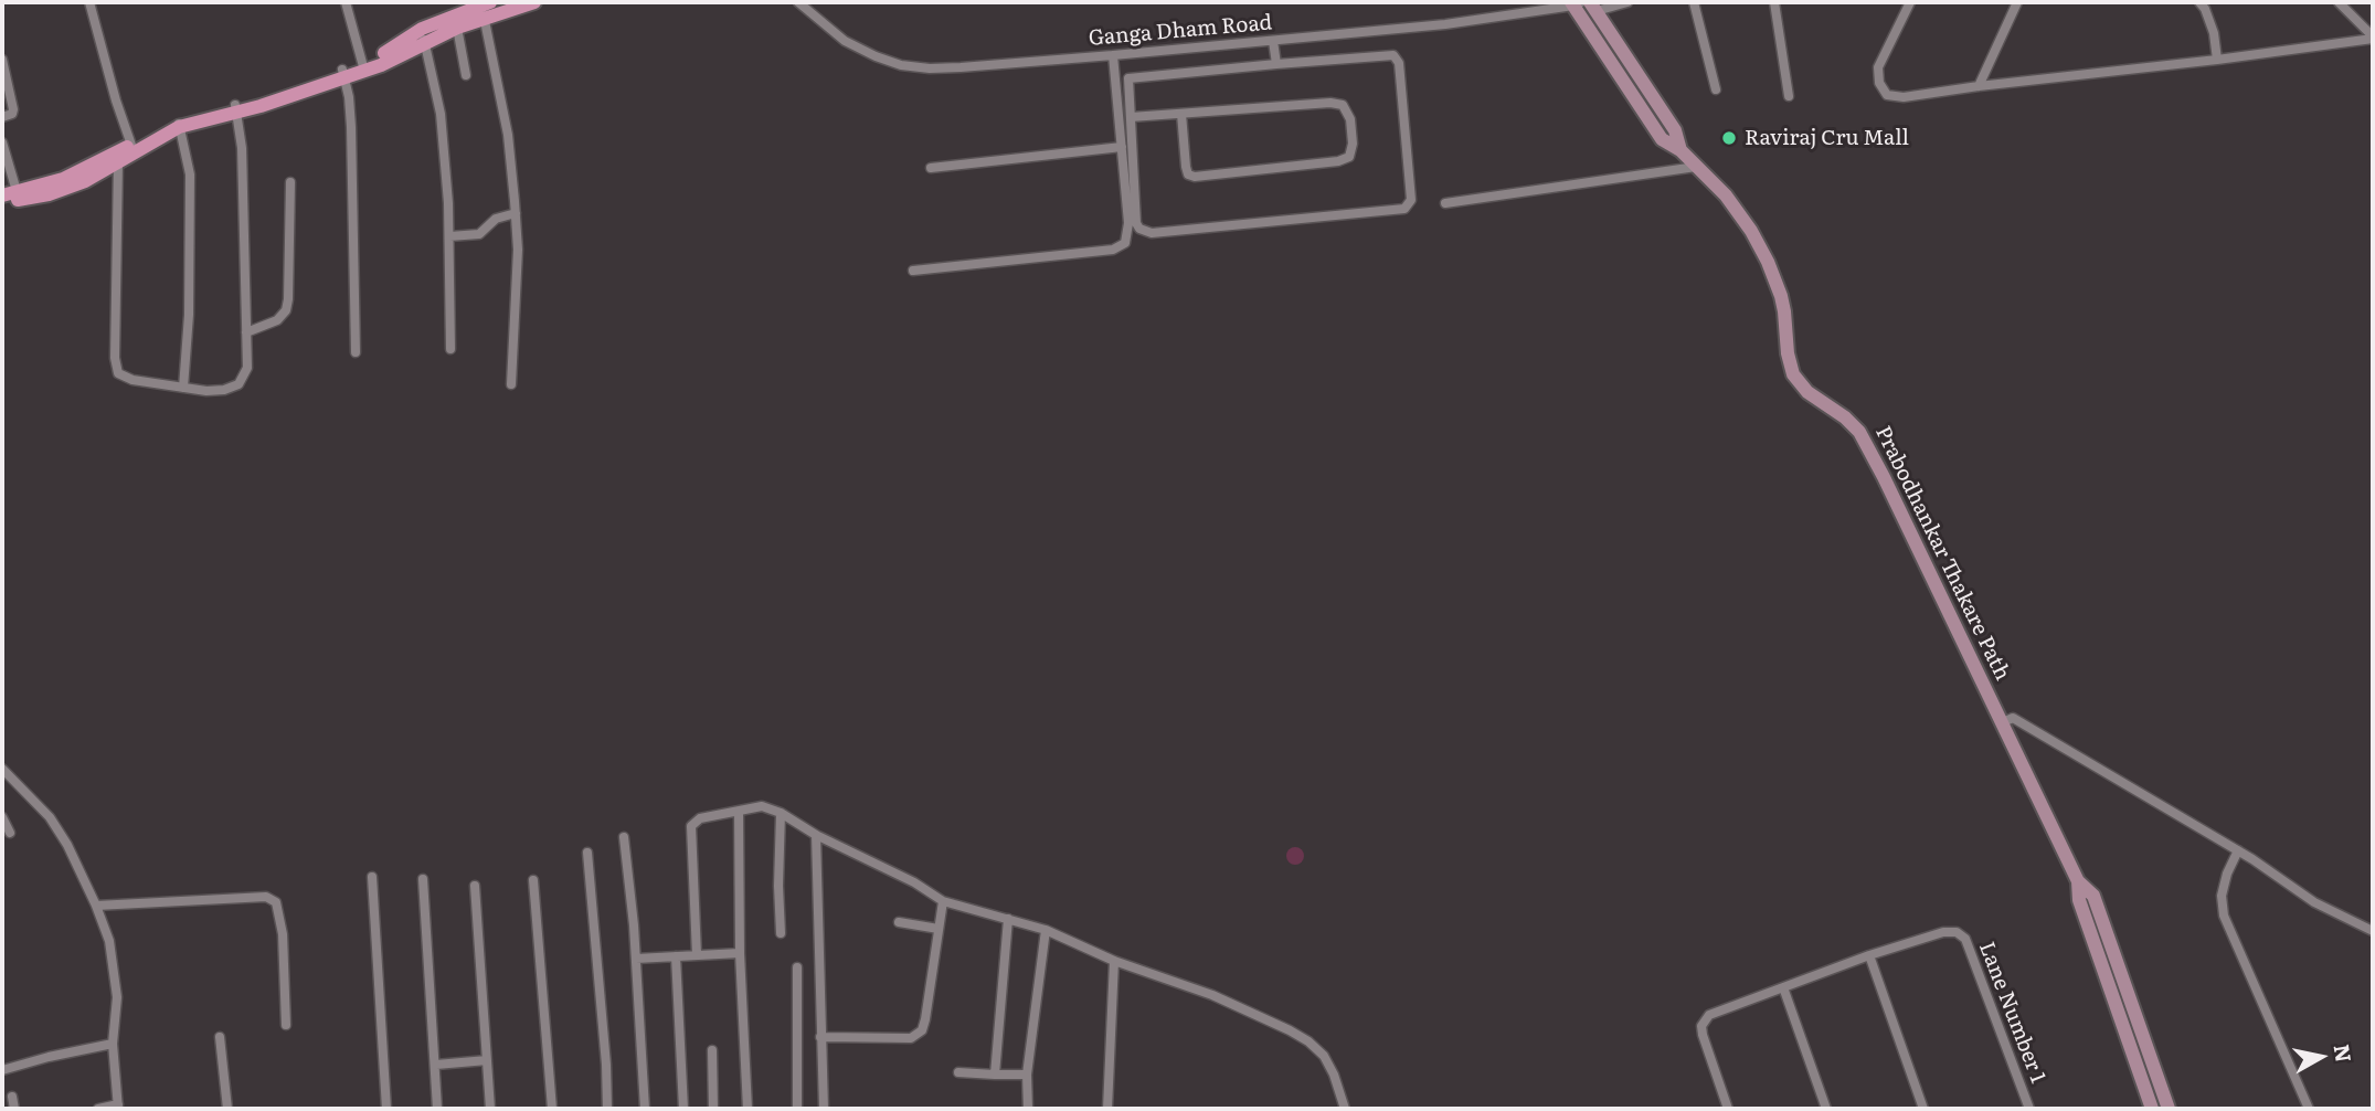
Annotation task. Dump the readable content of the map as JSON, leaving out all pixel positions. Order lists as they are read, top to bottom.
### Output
{
  "streets": {
    "main road": ["Prabodhankar Thakare Path"],
    "street": ["Ganga Dham Road", "Lane Number 1"]
  },
  "crossings": [
    ["Ganga Dham Road", "Prabodhankar Thakare Path"]
  ],
  "places": ["Raviraj Cru Mall"],
  "north": "right"
}
